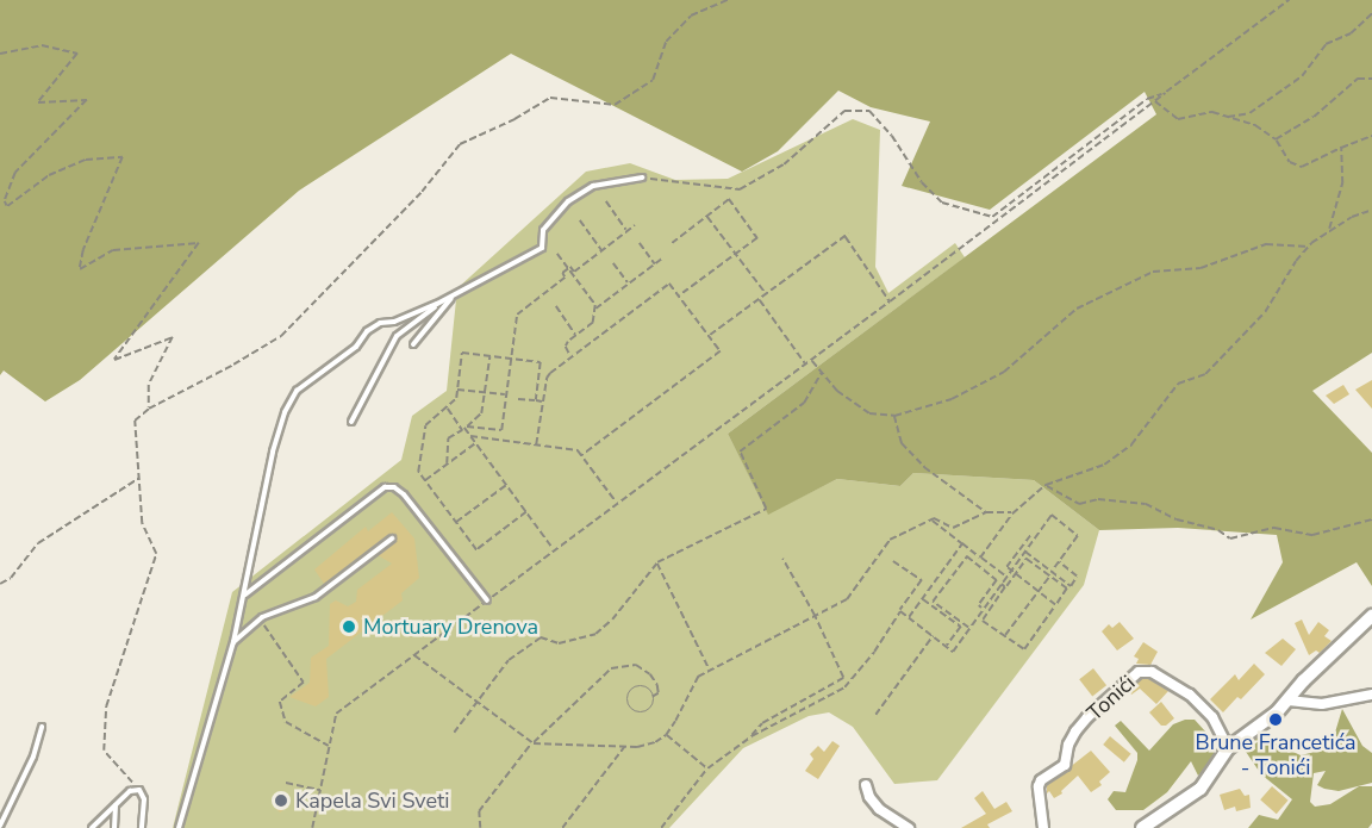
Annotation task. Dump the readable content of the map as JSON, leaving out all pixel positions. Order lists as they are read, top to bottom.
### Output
{
  "streets": {
    "street": ["Tonići"]
  },
  "places": ["Mortuary Drenova", "Brune Francetića - Tonići", "Kapela Svi Sveti"]
}
